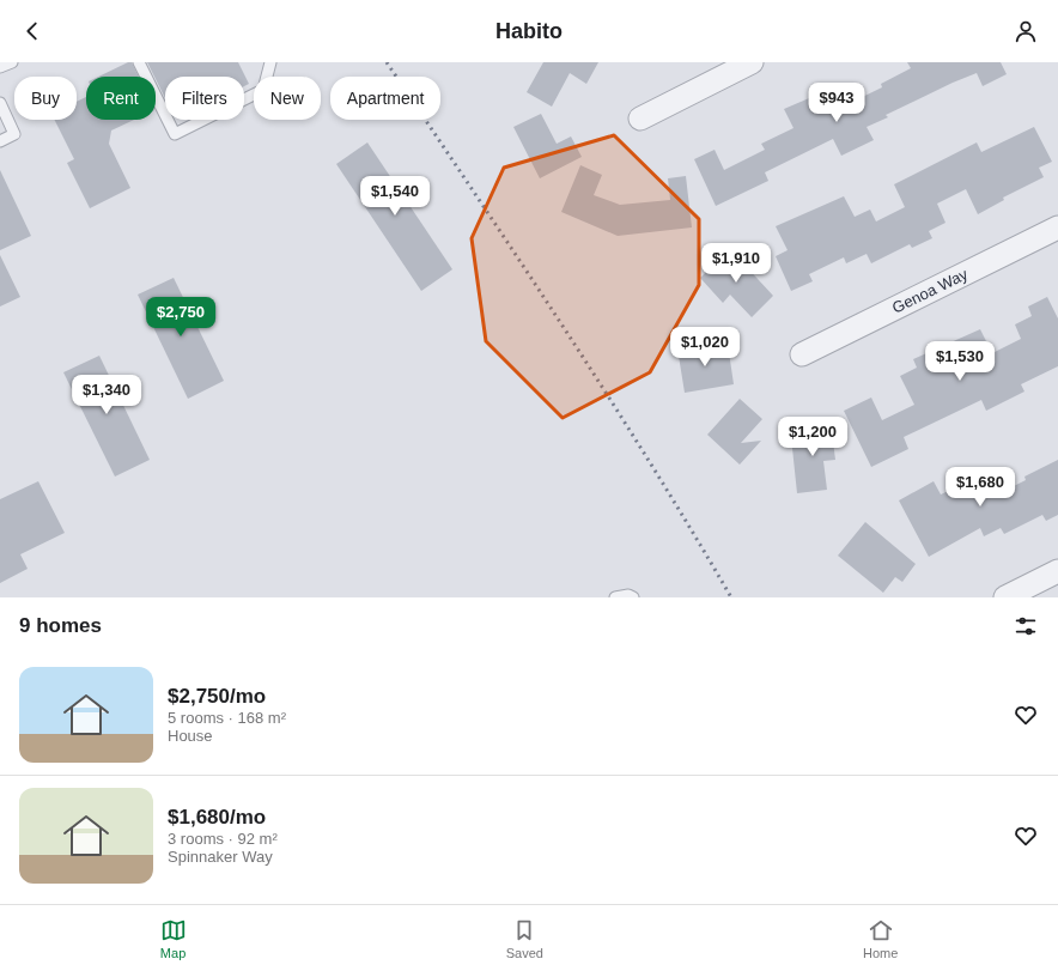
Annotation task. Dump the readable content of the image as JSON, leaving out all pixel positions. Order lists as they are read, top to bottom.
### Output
{
  "streets": {
    "street": ["Genoa Way"]
  },
  "page": {
    "header": "Habito",
    "chip": [
      "Buy",
      "Rent",
      "Filters",
      "New",
      "Apartment"
    ],
    "price": [
      "$943",
      "$1,540",
      "$1,910",
      "$2,750",
      "$1,020",
      "$1,530",
      "$1,340",
      "$1,200",
      "$1,680"
    ],
    "heading": "9 homes",
    "list": [
      {
        "name": "$2,750/mo",
        "note": "5 rooms · 168 m² · House"
      },
      {
        "name": "$1,680/mo",
        "note": "3 rooms · 92 m² · Spinnaker Way"
      }
    ],
    "tabs": ["Map", "Saved", "Home"]
  }
}
